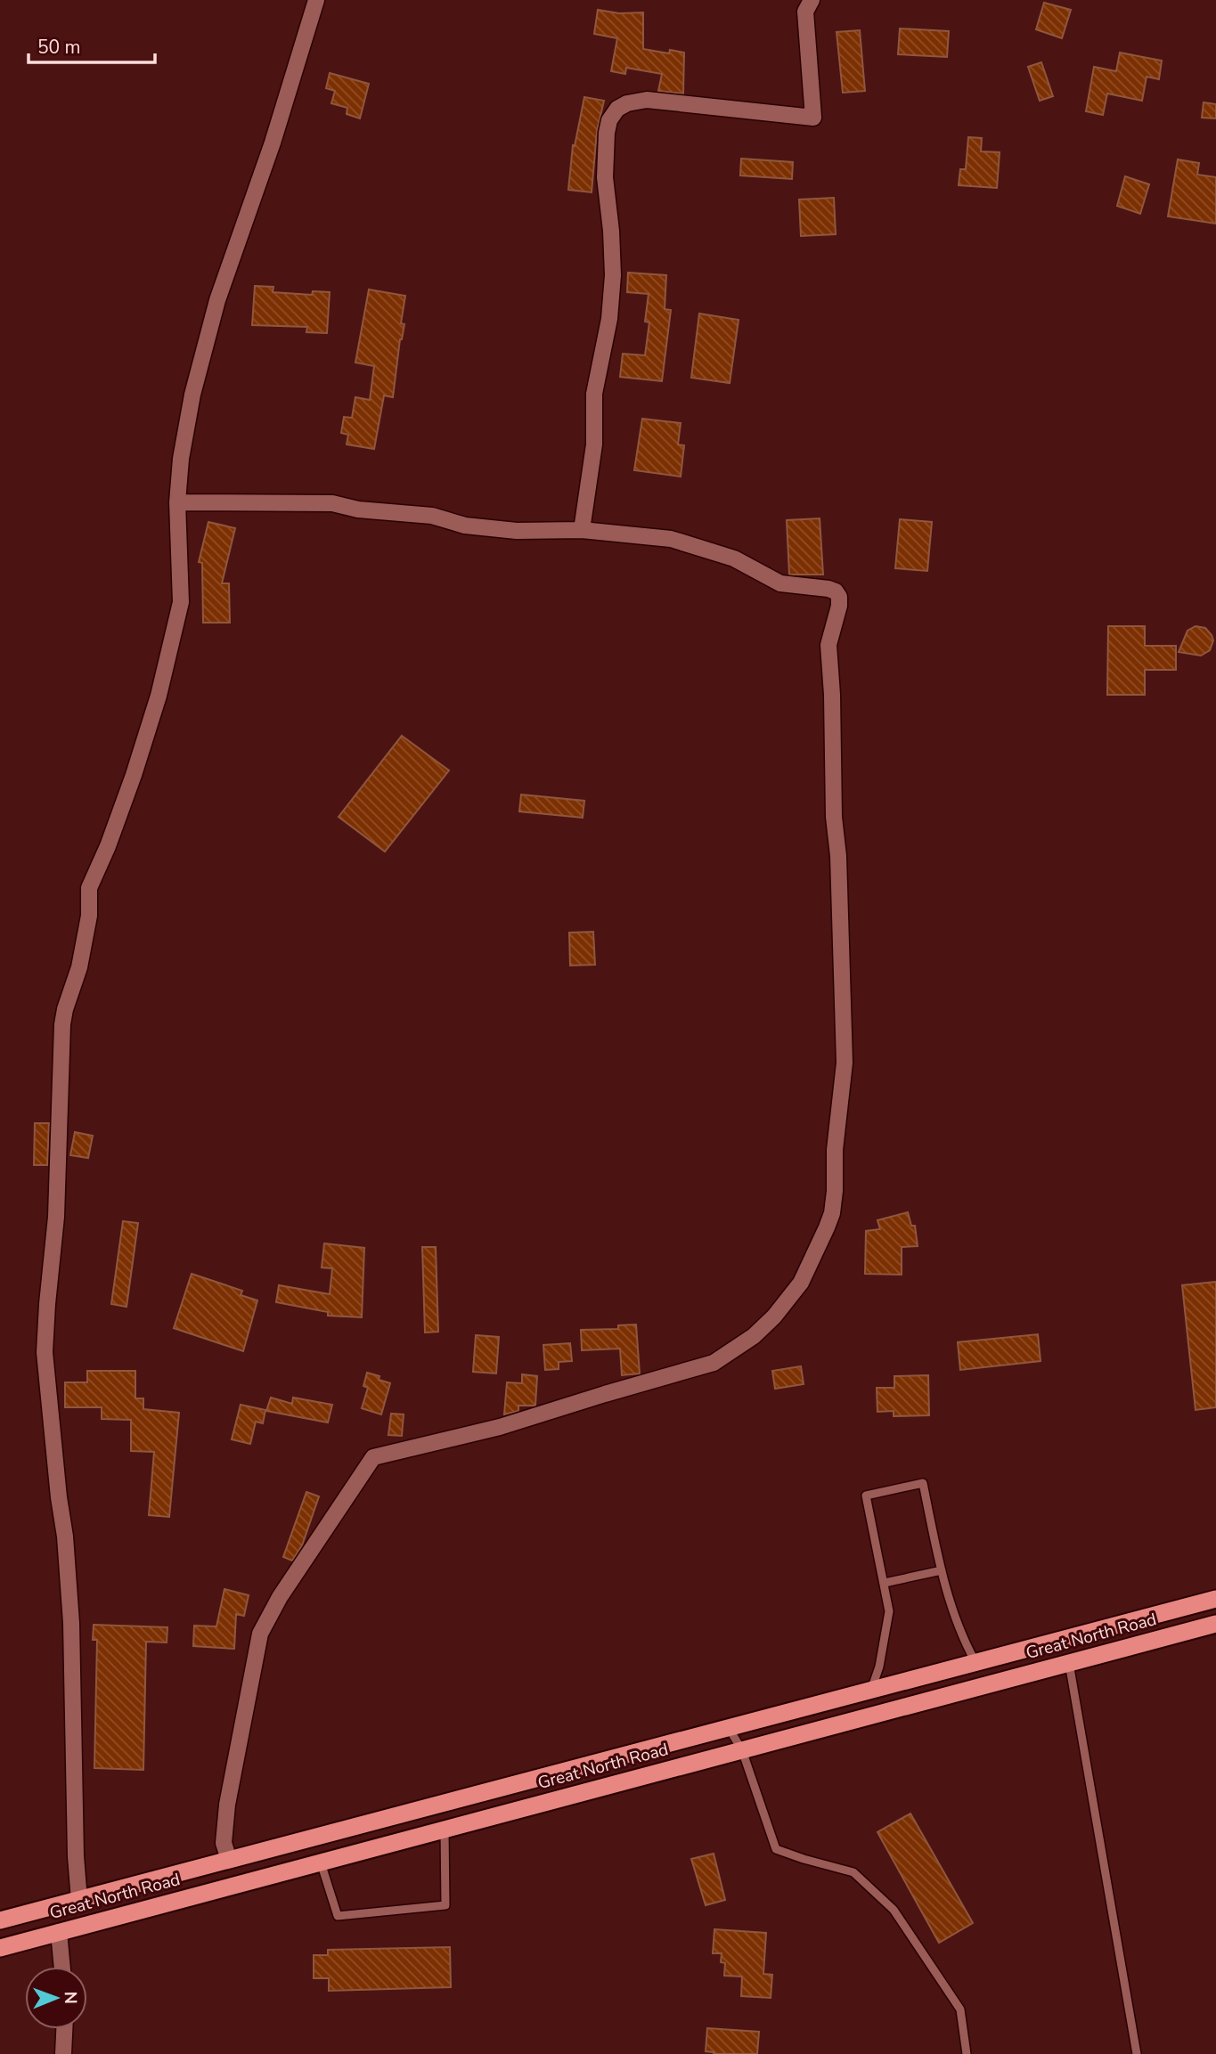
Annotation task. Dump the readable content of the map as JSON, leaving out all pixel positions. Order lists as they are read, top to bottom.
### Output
{
  "streets": {
    "highway": ["Great North Road"]
  },
  "scale_bar": "50 m",
  "north": "right"
}
